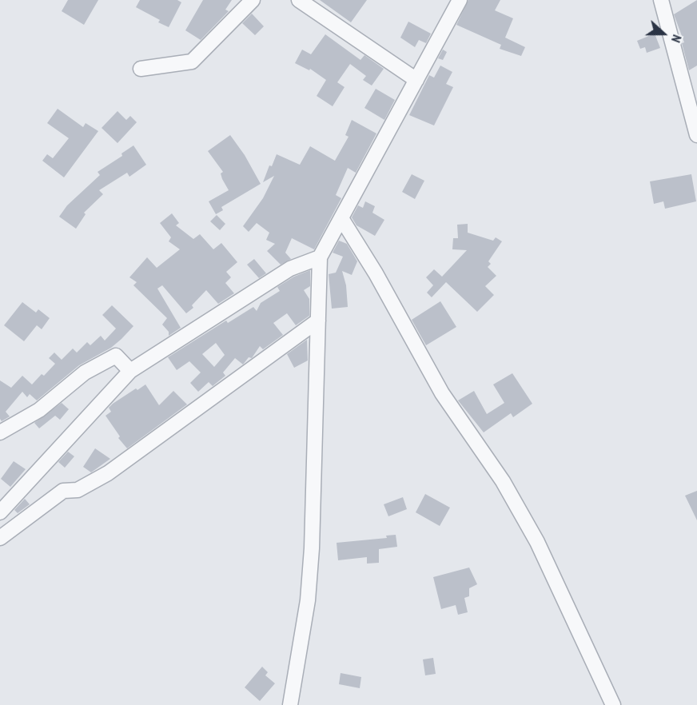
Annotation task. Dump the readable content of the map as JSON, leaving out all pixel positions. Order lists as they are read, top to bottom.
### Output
{
  "north": "right"
}
